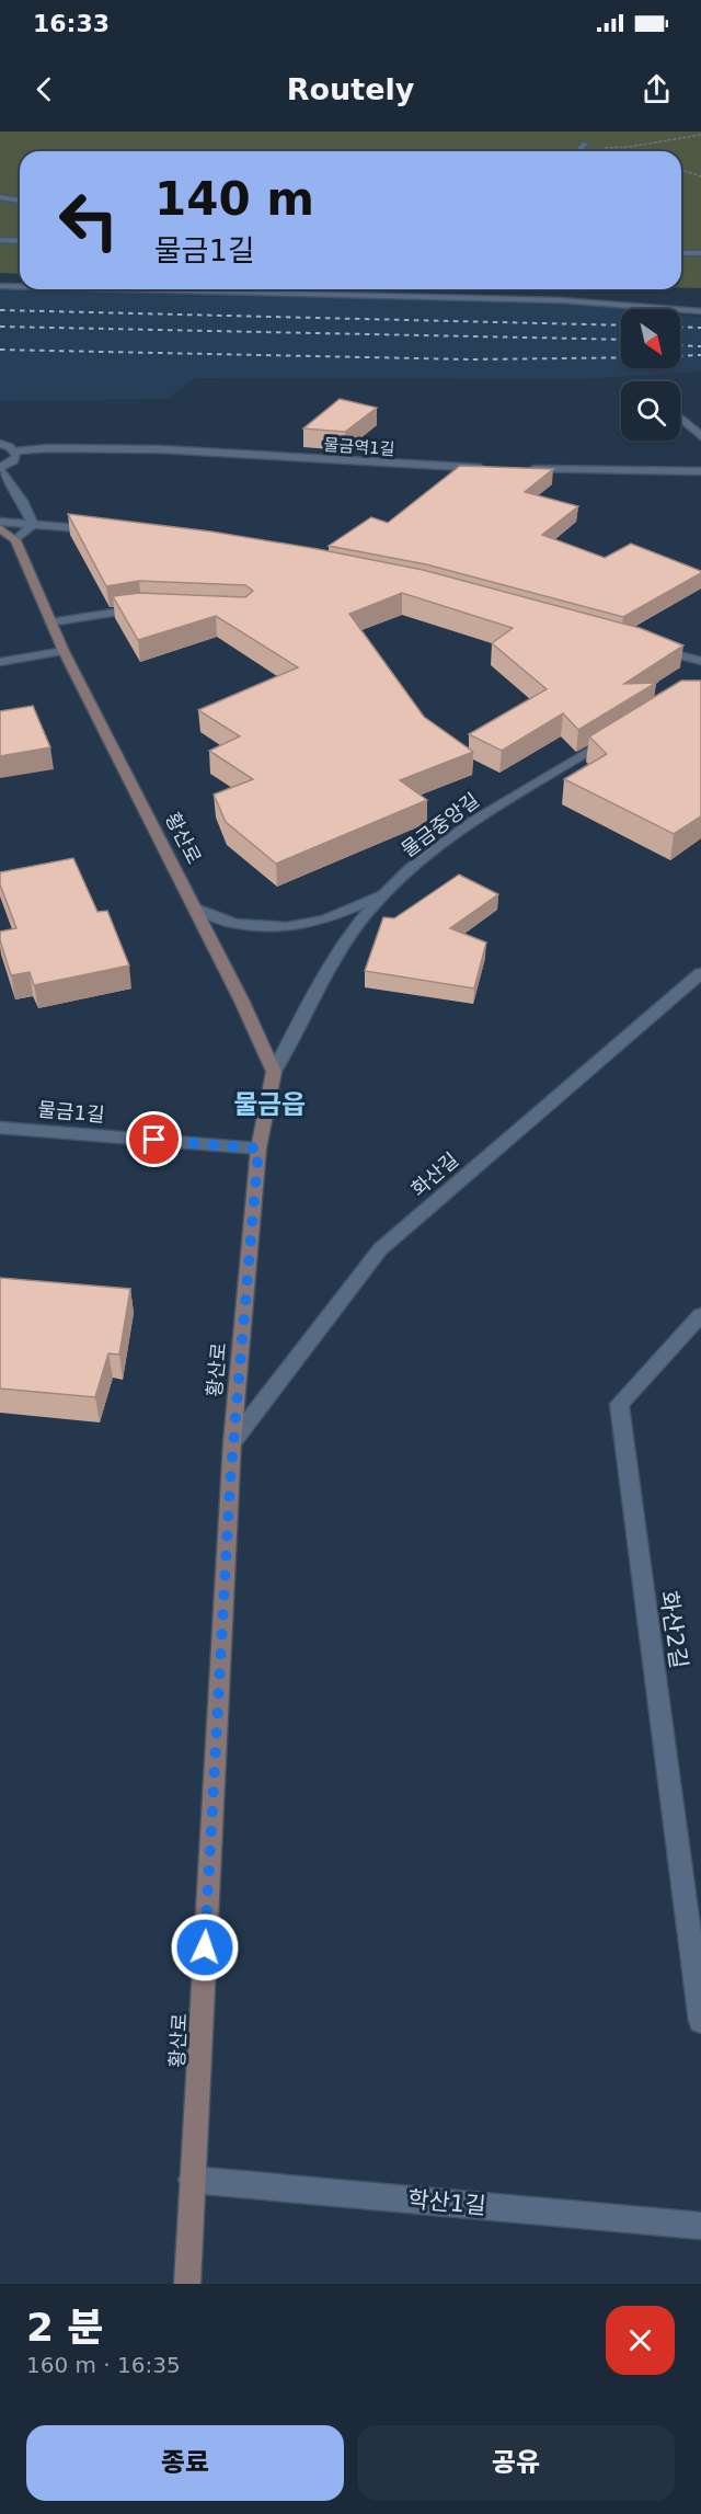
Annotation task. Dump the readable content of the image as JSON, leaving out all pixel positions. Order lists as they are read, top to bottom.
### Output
{
  "streets": {
    "main road": ["황산로"],
    "street": [
      "물금역1길",
      "물금중앙길",
      "물금1길",
      "화산길",
      "화산2길",
      "학산1길"
    ]
  },
  "crossings": [
    ["물금중앙길", "황산로"],
    ["황산로", "물금1길"],
    ["황산로", "화산길"],
    ["황산로", "학산1길"]
  ],
  "districts": ["물금읍"],
  "north": "bottom right",
  "page": {
    "status": "16:33",
    "header": "Routely",
    "turn": ["140 m", "물금1길"],
    "heading": ["2 분", "160 m · 16:35"],
    "buttons": ["종료", "공유"]
  }
}
